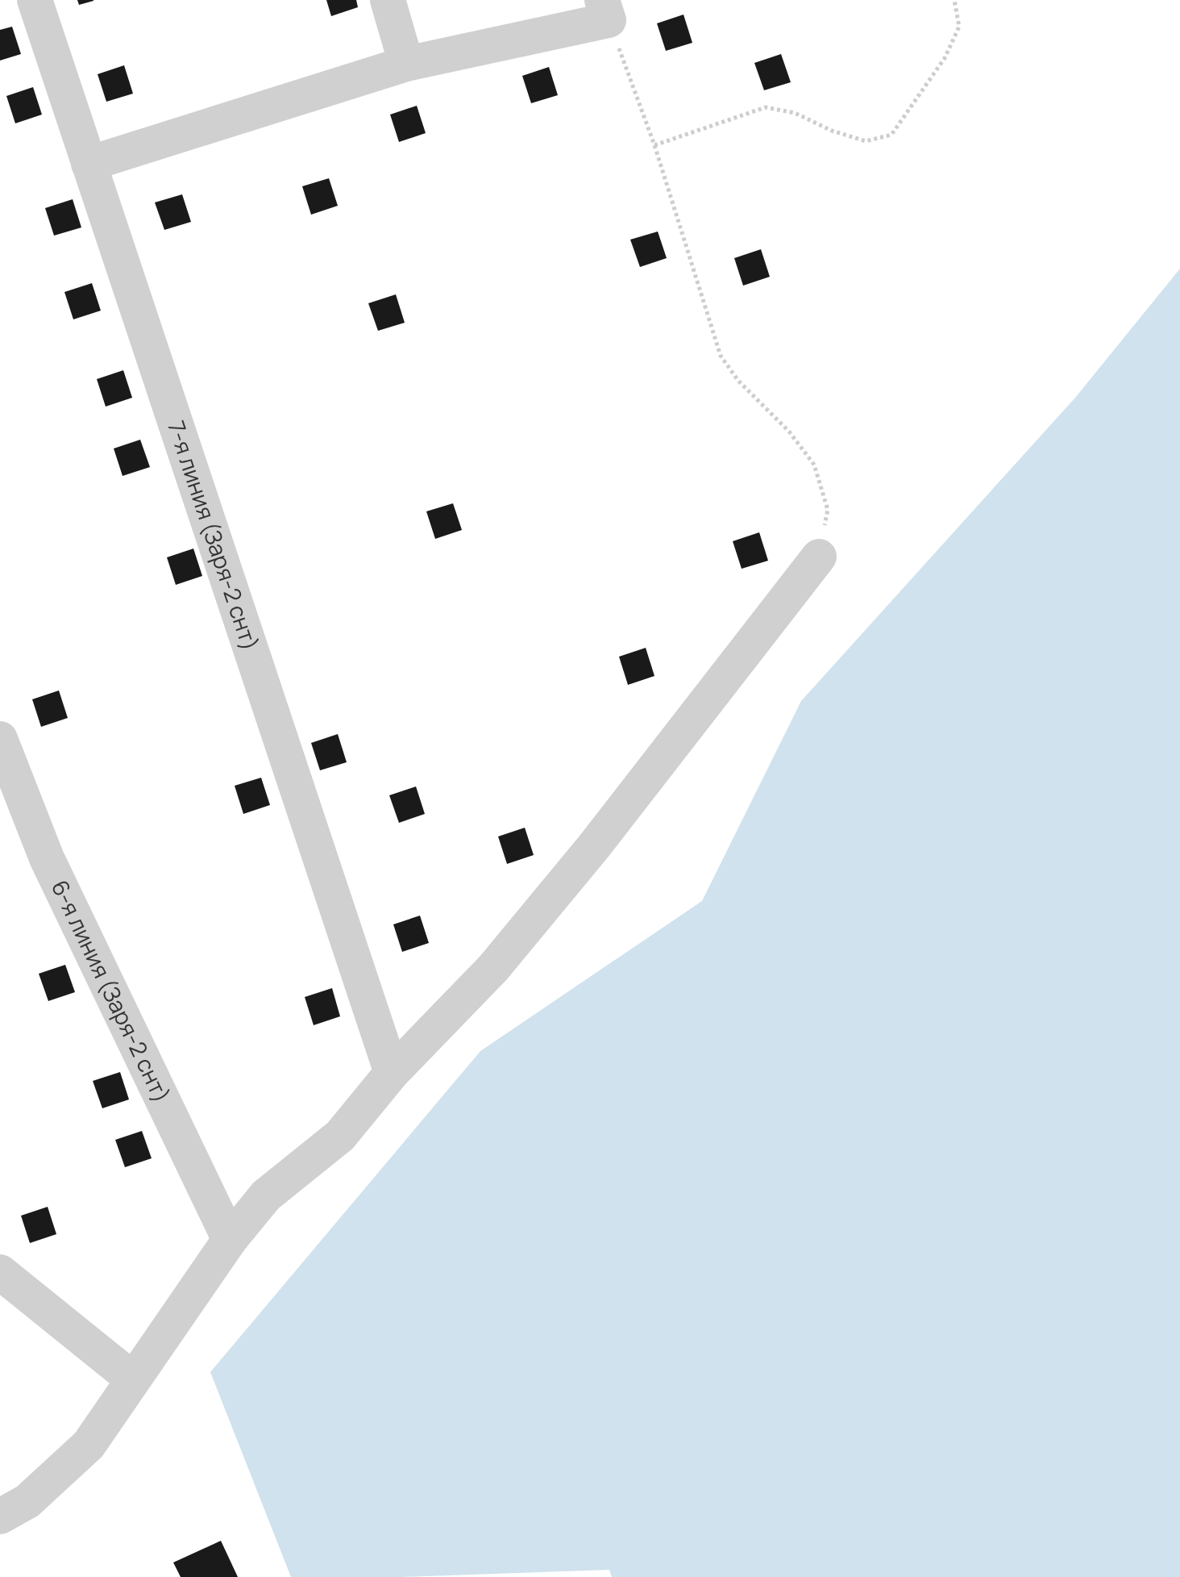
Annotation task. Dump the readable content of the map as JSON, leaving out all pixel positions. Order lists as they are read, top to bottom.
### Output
{
  "streets": {
    "street": ["7-я линия (Заря-2 снт)", "6-я линия (Заря-2 снт)"]
  }
}
